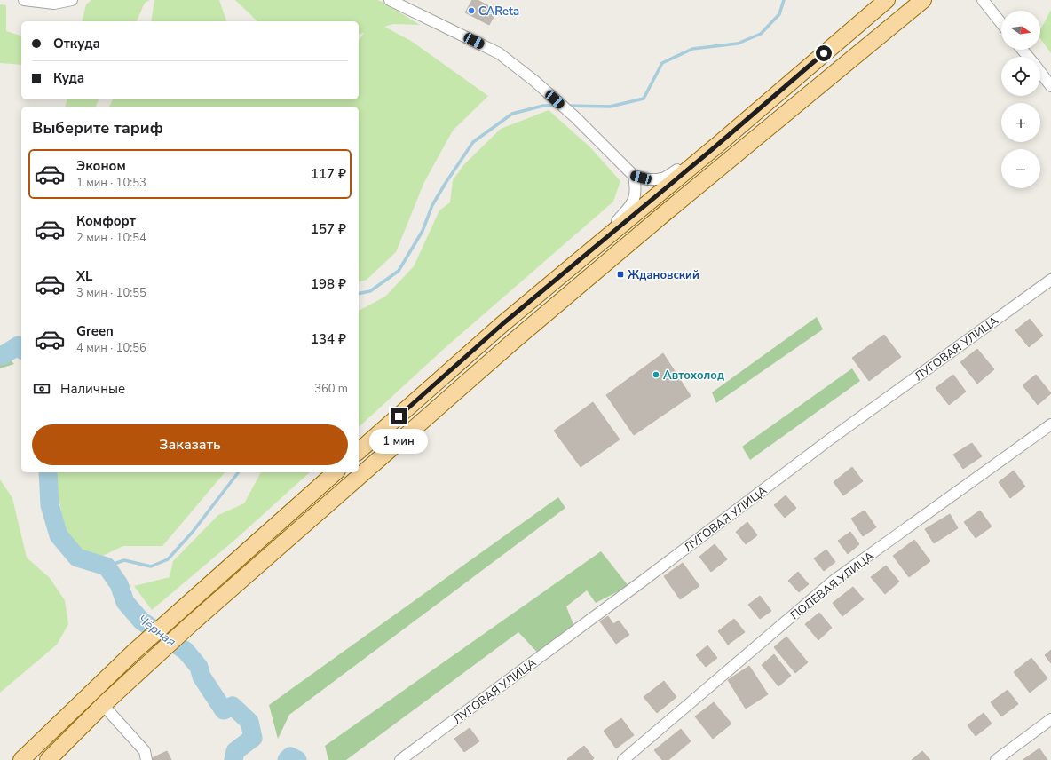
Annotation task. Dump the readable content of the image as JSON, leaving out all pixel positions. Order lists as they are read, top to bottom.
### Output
{
  "streets": {
    "street": ["ЛУГОВАЯ УЛИЦА", "ПОЛЕВАЯ УЛИЦА"]
  },
  "water": ["Чёрная"],
  "places": {
    "other": ["CAReta", "Автохолод"],
    "transit": ["Ждановский"]
  },
  "north": "right",
  "page": {
    "map_buttons": ["+", "−"],
    "banner": ["Откуда", "Куда"],
    "heading": "Выберите тариф",
    "list": [
      {
        "name": "Эконом",
        "note": "1 мин · 10:53",
        "value": "117 ₽"
      },
      {
        "name": "Комфорт",
        "note": "2 мин · 10:54",
        "value": "157 ₽"
      },
      {
        "name": "XL",
        "note": "3 мин · 10:55",
        "value": "198 ₽"
      },
      {
        "name": "Green",
        "note": "4 мин · 10:56",
        "value": "134 ₽"
      }
    ],
    "pay": ["Наличные", "360 m"],
    "buttons": "Заказать",
    "bubble": "1 мин"
  }
}
